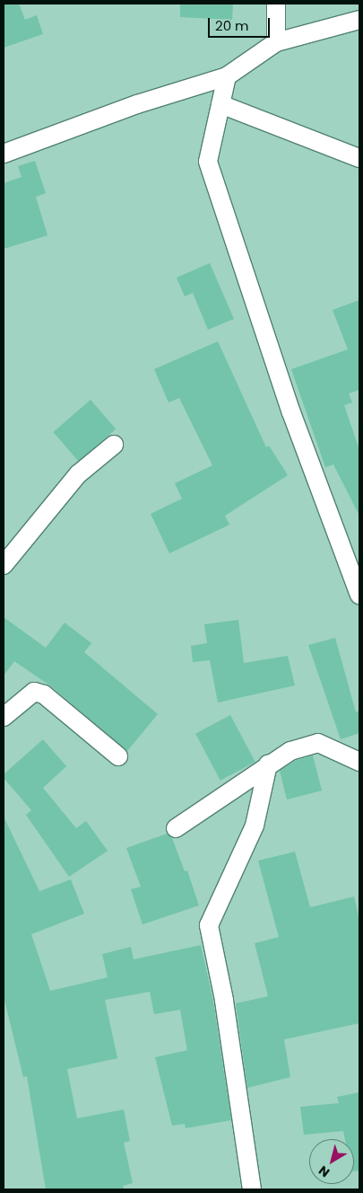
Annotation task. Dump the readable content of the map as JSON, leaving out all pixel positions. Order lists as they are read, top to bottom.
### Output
{
  "scale_bar": "20 m",
  "north": "bottom left"
}
